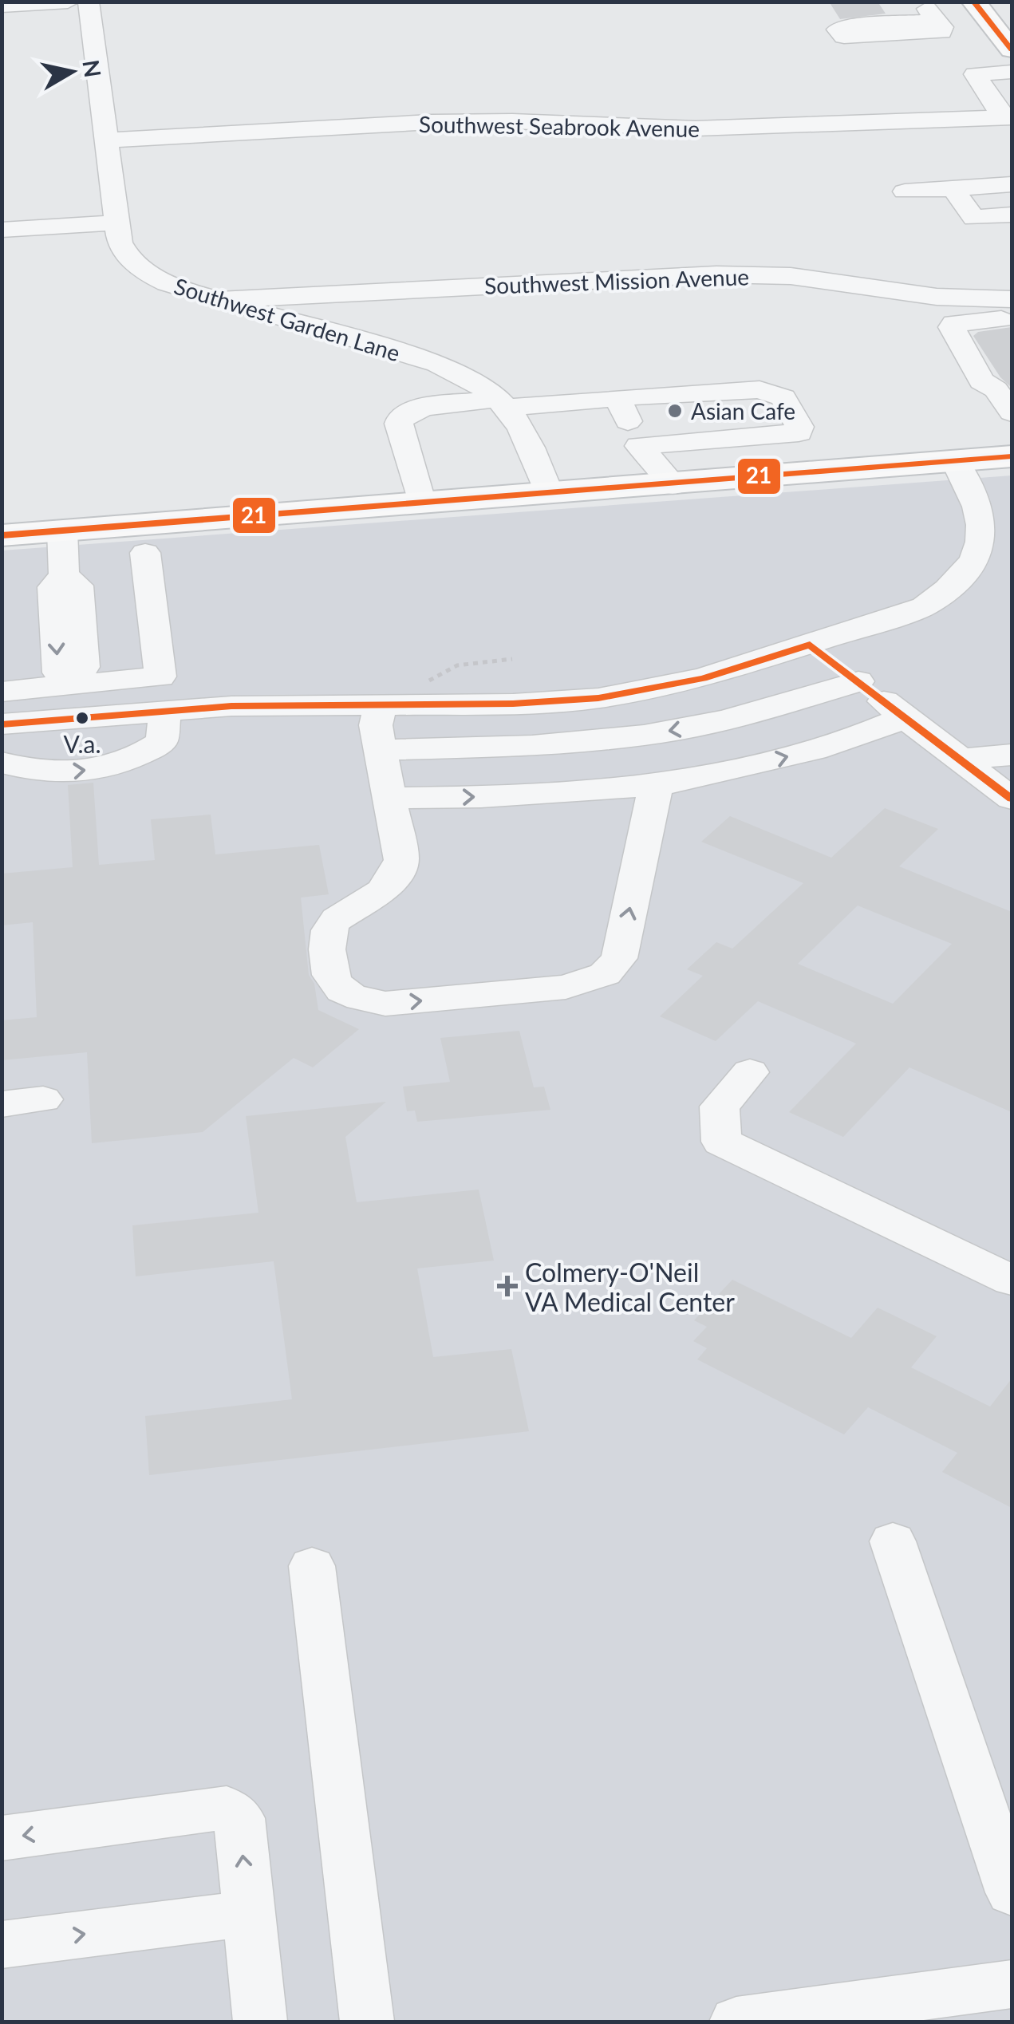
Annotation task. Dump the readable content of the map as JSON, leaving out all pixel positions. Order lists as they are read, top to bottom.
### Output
{
  "streets": {
    "street": ["Southwest Seabrook Avenue", "Southwest Mission Avenue", "Southwest Garden Lane"]
  },
  "crossings": [
    ["Southwest Seabrook Avenue", "Southwest Garden Lane"],
    ["Southwest Mission Avenue", "Southwest Garden Lane"]
  ],
  "places": {
    "other": ["Asian Cafe", "V.a."],
    "health": ["Colmery-O'Neil VA Medical Center"]
  },
  "lines": ["transit line 21"],
  "north": "right"
}
